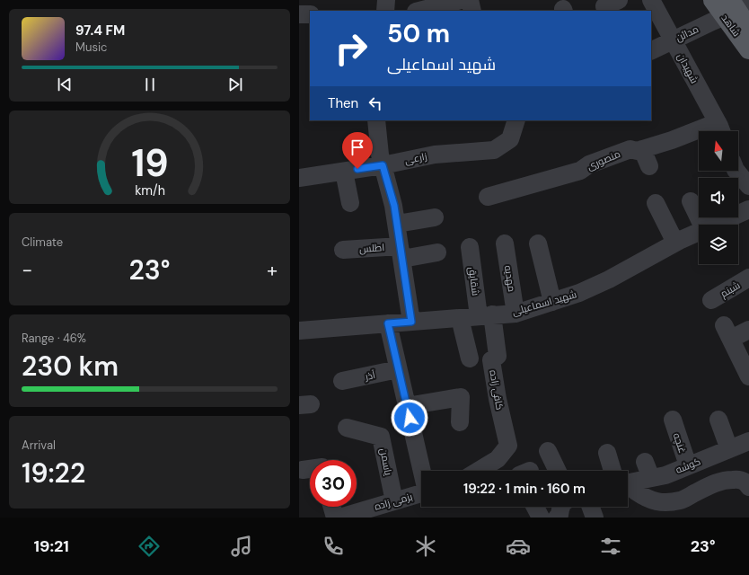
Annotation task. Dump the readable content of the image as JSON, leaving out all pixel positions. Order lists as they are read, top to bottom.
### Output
{
  "streets": {
    "main road": ["شاهد"],
    "street": [
      "مدائن",
      "شهیدان",
      "زارعی",
      "منصوری",
      "اطلس",
      "مهدیه",
      "شقایق",
      "شبنم",
      "شهید اسماعیلی",
      "آذر",
      "کافی زاده",
      "غنچه",
      "یاسمن",
      "کوشه",
      "بزمی زاده"
    ]
  },
  "crossings": [
    ["شاهد", "مدائن"],
    ["مدائن", "شهیدان"],
    ["شهیدان", "منصوری"],
    ["مهدیه", "شهید اسماعیلی"],
    ["شقایق", "شهید اسماعیلی"],
    ["شقایق", "کافی زاده"],
    ["شهید اسماعیلی", "کافی زاده"],
    ["غنچه", "کوشه"],
    ["یاسمن", "بزمی زاده"]
  ],
  "north": "top",
  "page": {
    "turn": ["50 m", "شهید اسماعیلی"],
    "song": ["97.4 FM", "Music"],
    "then": "Then",
    "tile": [
      "Climate",
      ["Range · 46%", "230 km"],
      ["Arrival", "19:22"]
    ],
    "heat": ["−", "23°", "+"],
    "limit": "30",
    "trip": "19:22 · 1 min · 160 m",
    "tabs": ["19:21", "23°"],
    "gauge": ["19", "km/h"]
  }
}
